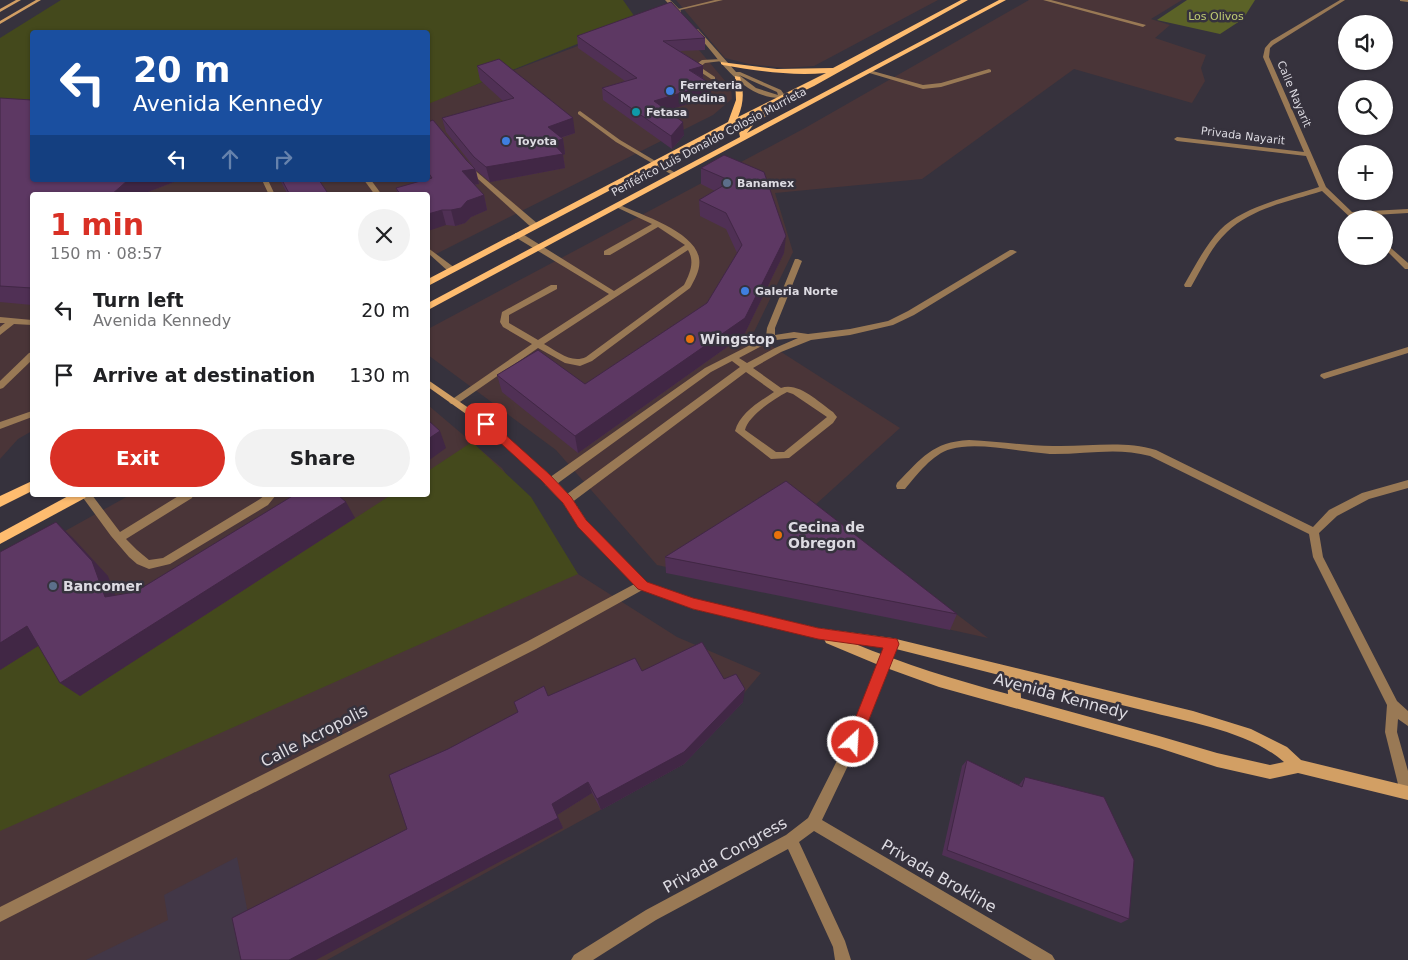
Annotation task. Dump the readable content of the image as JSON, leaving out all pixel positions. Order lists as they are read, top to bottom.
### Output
{
  "streets": {
    "main road": ["Periférico Luis Donaldo Colosio Murrieta"],
    "street": [
      "Calle Nayarit",
      "Privada Nayarit",
      "Avenida Kennedy",
      "Calle Acropolis",
      "Privada Congress",
      "Privada Brokline"
    ]
  },
  "crossings": [
    ["Calle Nayarit", "Privada Nayarit"],
    ["Avenida Kennedy", "Calle Acropolis"],
    ["Avenida Kennedy", "Privada Congress"],
    ["Privada Congress", "Privada Brokline"]
  ],
  "parks": ["Los Olivos"],
  "places": [
    "Ferreteria Medina",
    "Fetasa",
    "Toyota",
    "Banamex",
    "Galeria Norte",
    "Wingstop",
    "Cecina de Obregon",
    "Bancomer"
  ],
  "page": {
    "map_buttons": ["+", "−"],
    "turn": ["20 m", "Avenida Kennedy"],
    "heading": ["1 min", "150 m · 08:57"],
    "list": [
      {
        "name": "Turn left",
        "note": "Avenida Kennedy",
        "value": "20 m"
      },
      {
        "name": "Arrive at destination",
        "value": "130 m"
      }
    ],
    "buttons": ["Exit", "Share"]
  }
}
